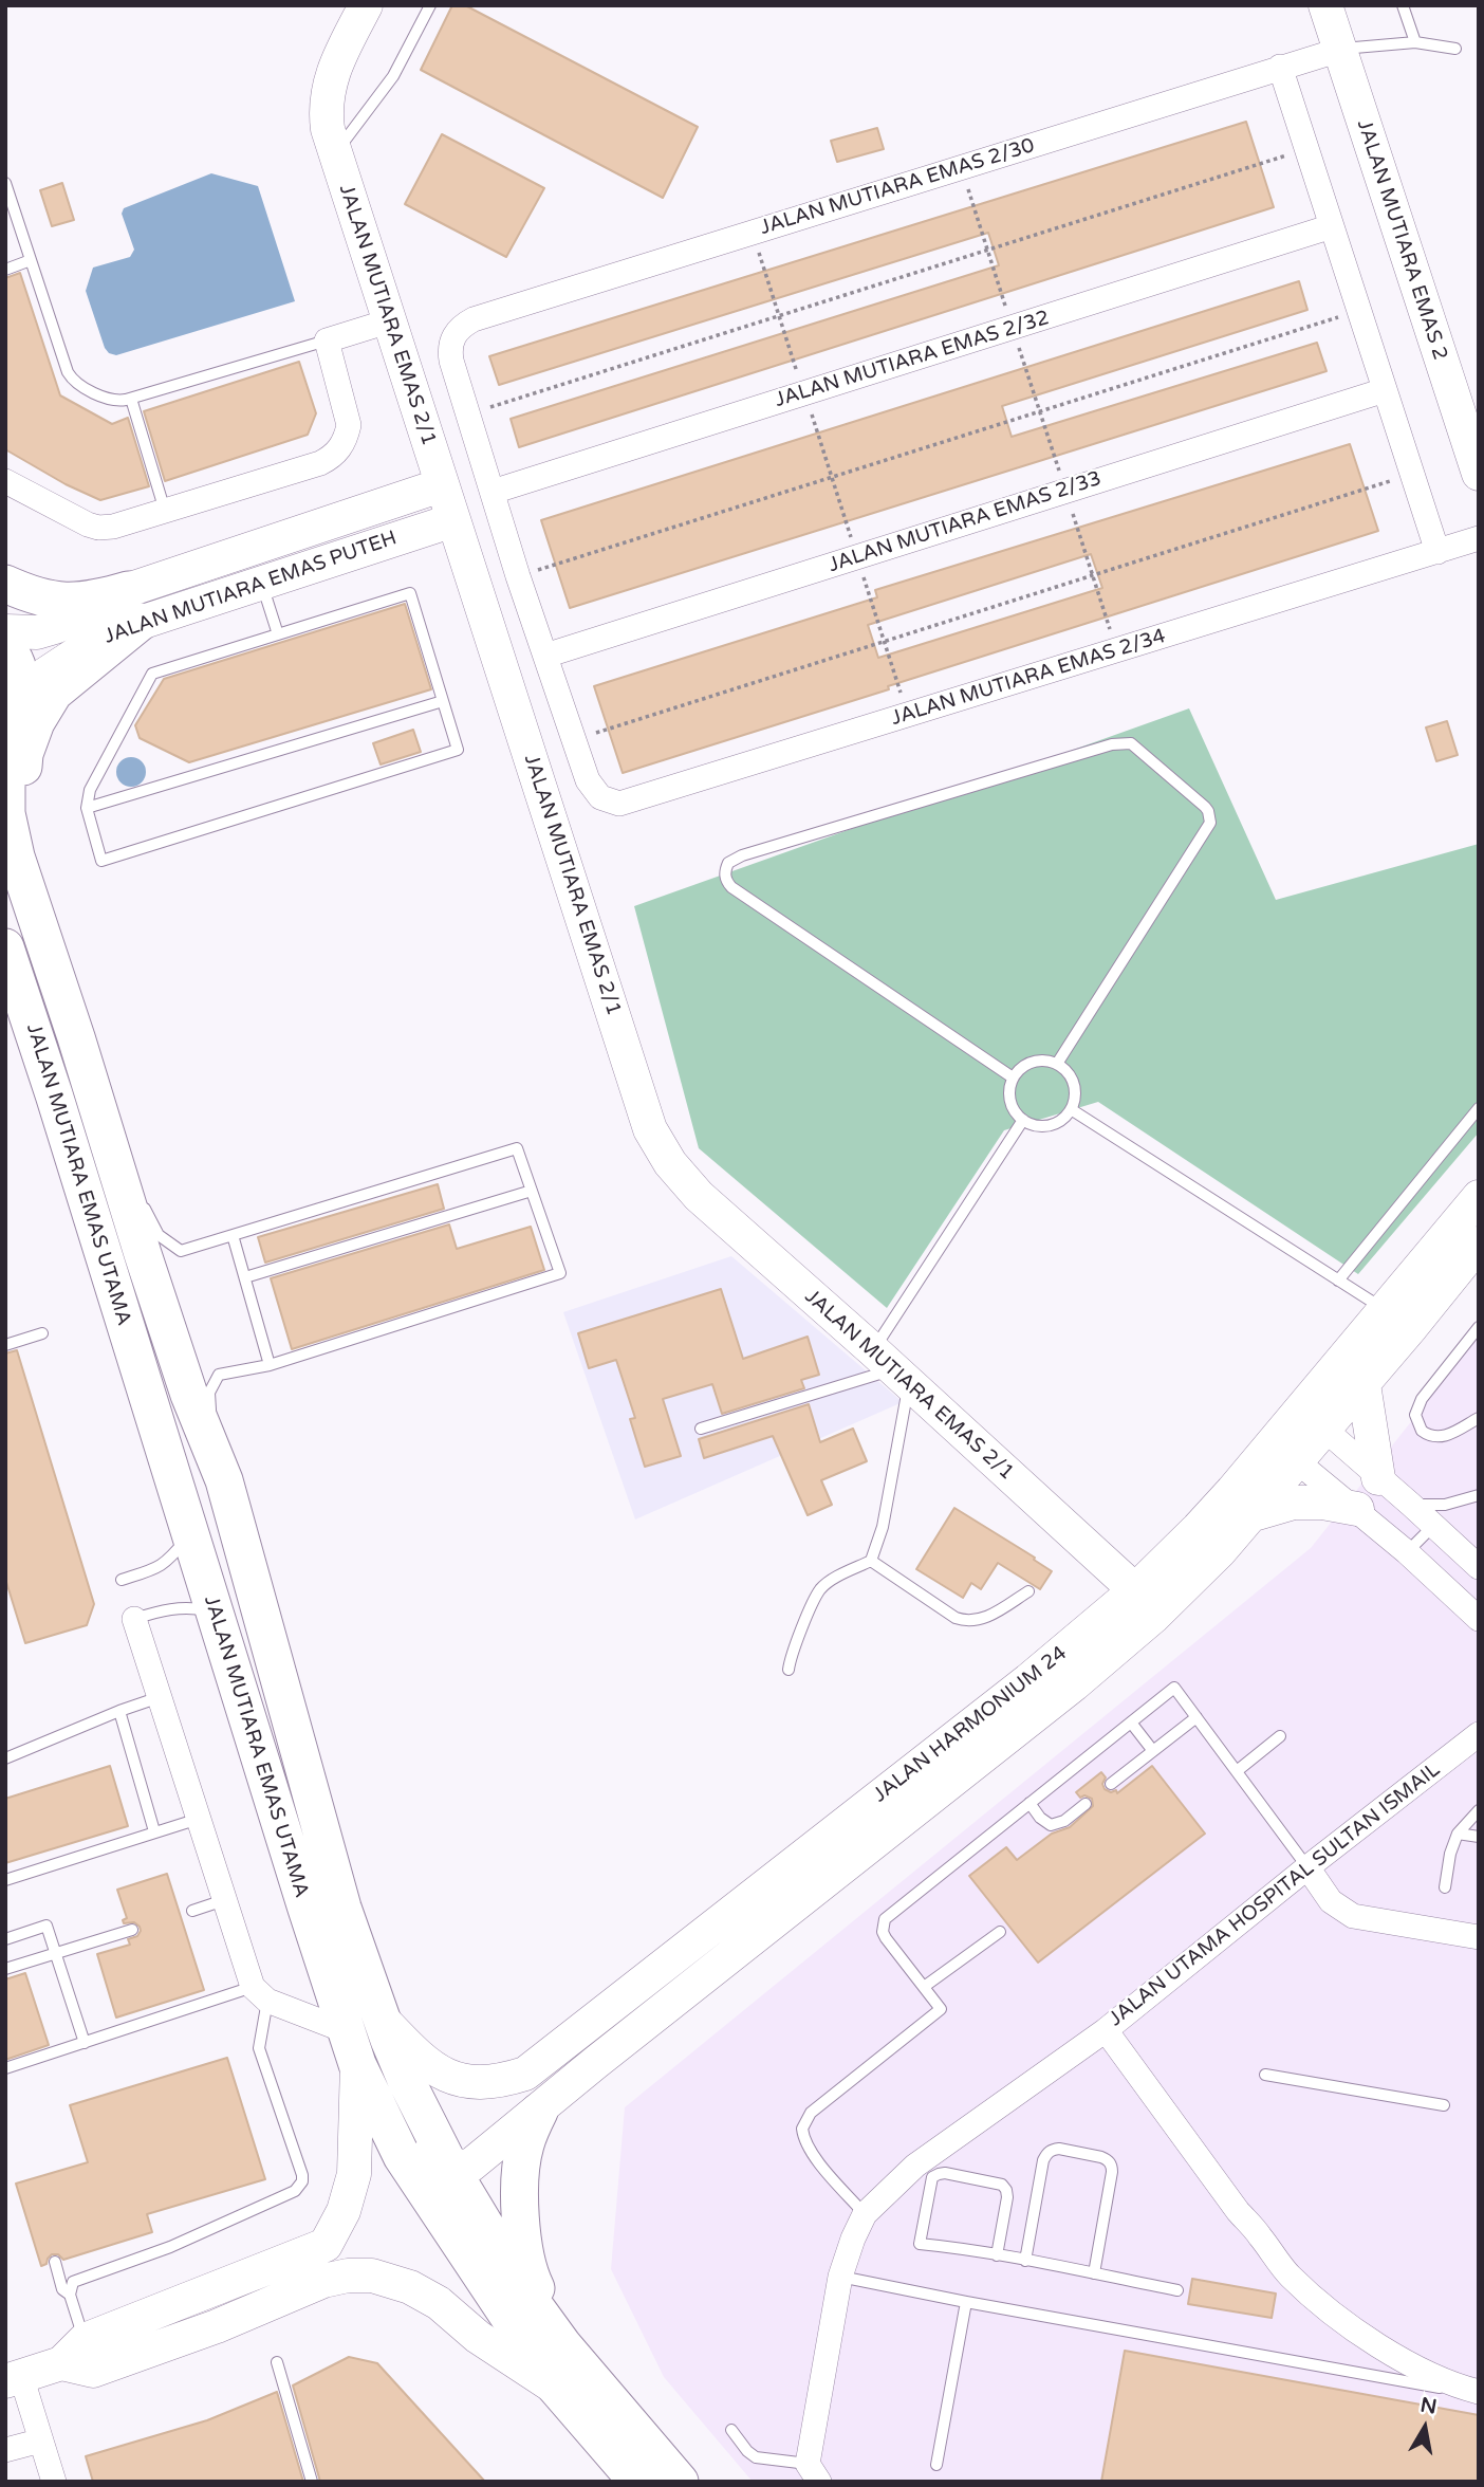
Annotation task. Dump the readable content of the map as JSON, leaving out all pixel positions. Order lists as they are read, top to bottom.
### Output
{
  "streets": {
    "main road": ["JALAN MUTIARA EMAS UTAMA"],
    "street": [
      "JALAN MUTIARA EMAS 2/30",
      "JALAN MUTIARA EMAS 2",
      "JALAN MUTIARA EMAS 2/1",
      "JALAN MUTIARA EMAS 2/32",
      "JALAN MUTIARA EMAS 2/33",
      "JALAN MUTIARA EMAS PUTEH",
      "JALAN MUTIARA EMAS 2/34",
      "JALAN HARMONIUM 24",
      "JALAN UTAMA HOSPITAL SULTAN ISMAIL"
    ]
  },
  "crossings": [
    ["JALAN MUTIARA EMAS 2/30", "JALAN MUTIARA EMAS 2"],
    ["JALAN MUTIARA EMAS 2/1", "JALAN MUTIARA EMAS PUTEH"],
    ["JALAN MUTIARA EMAS 2/1", "JALAN HARMONIUM 24"],
    ["JALAN MUTIARA EMAS PUTEH", "JALAN MUTIARA EMAS UTAMA"],
    ["JALAN MUTIARA EMAS UTAMA", "JALAN HARMONIUM 24"]
  ],
  "north": "top"
}
